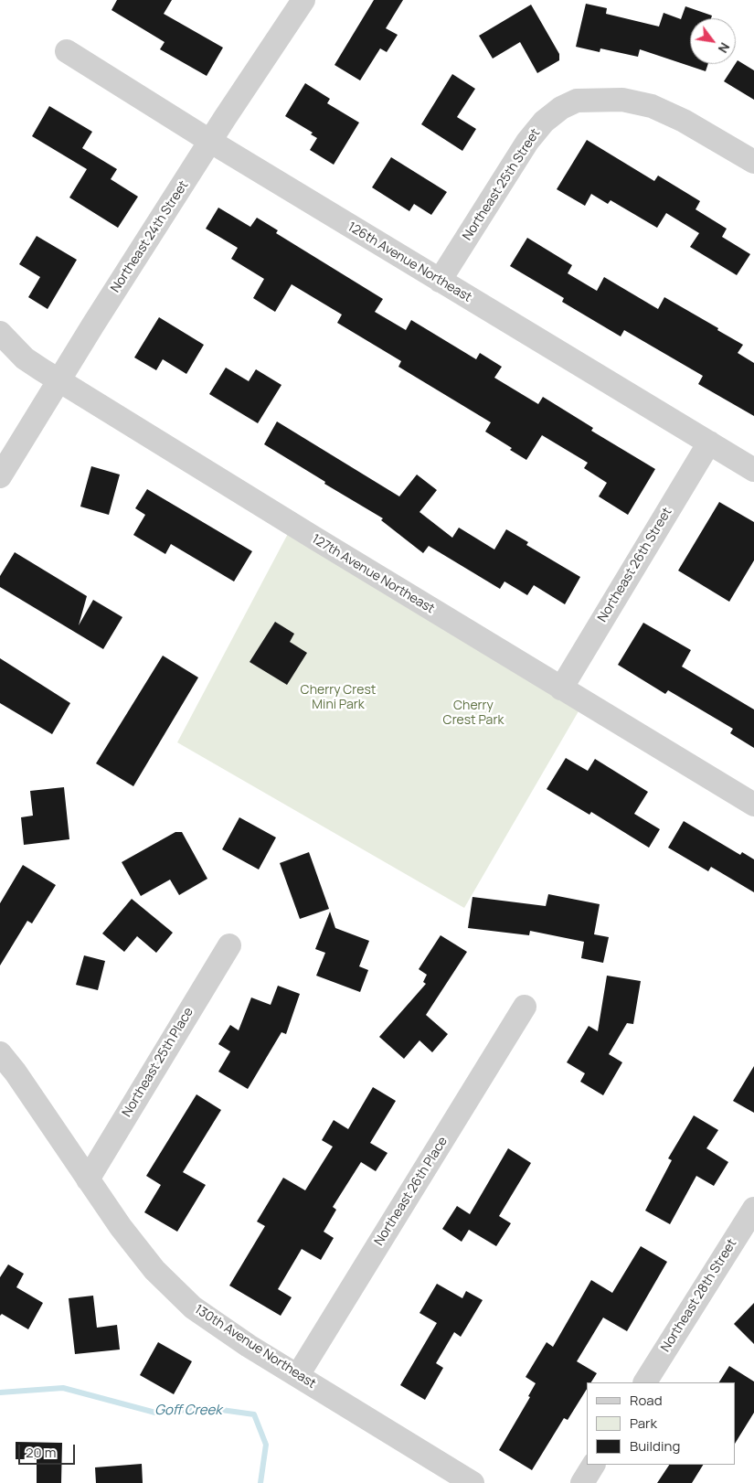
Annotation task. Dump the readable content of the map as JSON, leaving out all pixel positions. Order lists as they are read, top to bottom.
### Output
{
  "streets": {
    "street": [
      "Northeast 25th Street",
      "Northeast 24th Street",
      "126th Avenue Northeast",
      "Northeast 26th Street",
      "127th Avenue Northeast",
      "Northeast 25th Place",
      "Northeast 26th Place",
      "Northeast 28th Street",
      "130th Avenue Northeast"
    ]
  },
  "crossings": [
    ["Northeast 25th Street", "126th Avenue Northeast"],
    ["Northeast 24th Street", "126th Avenue Northeast"],
    ["Northeast 24th Street", "127th Avenue Northeast"],
    ["126th Avenue Northeast", "Northeast 26th Street"],
    ["Northeast 26th Street", "127th Avenue Northeast"],
    ["Northeast 25th Place", "130th Avenue Northeast"],
    ["Northeast 26th Place", "130th Avenue Northeast"]
  ],
  "water": ["Goff Creek"],
  "parks": ["Cherry Crest Mini Park", "Cherry Crest Park"],
  "legend": ["Road", "Park", "Building"],
  "scale_bar": "20 m",
  "north": "bottom right"
}
